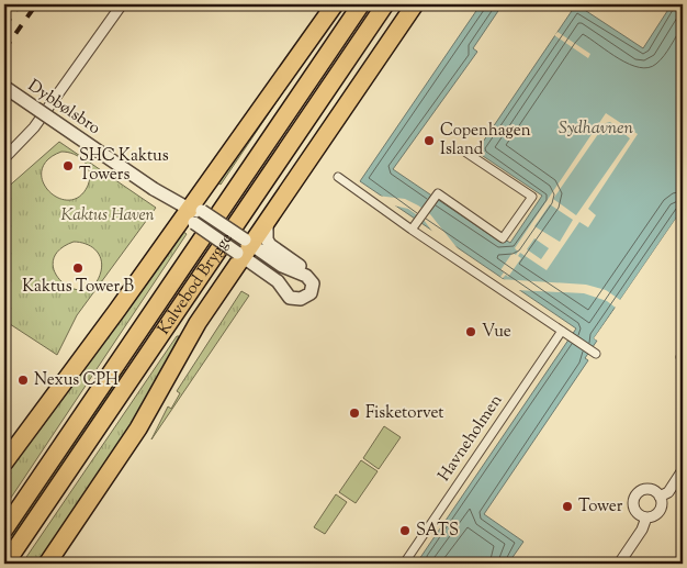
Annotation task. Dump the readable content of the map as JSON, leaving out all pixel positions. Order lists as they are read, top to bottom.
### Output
{
  "streets": {
    "main road": ["Kalvebod Brygge"],
    "street": ["Dybbølsbro", "Havneholmen"]
  },
  "water": ["Sydhavnen"],
  "parks": ["Kaktus Haven"],
  "places": [
    "Copenhagen Island",
    "SHC Kaktus Towers",
    "Kaktus Tower B",
    "Vue",
    "Nexus CPH",
    "Fisketorvet",
    "Tower",
    "SATS"
  ]
}
